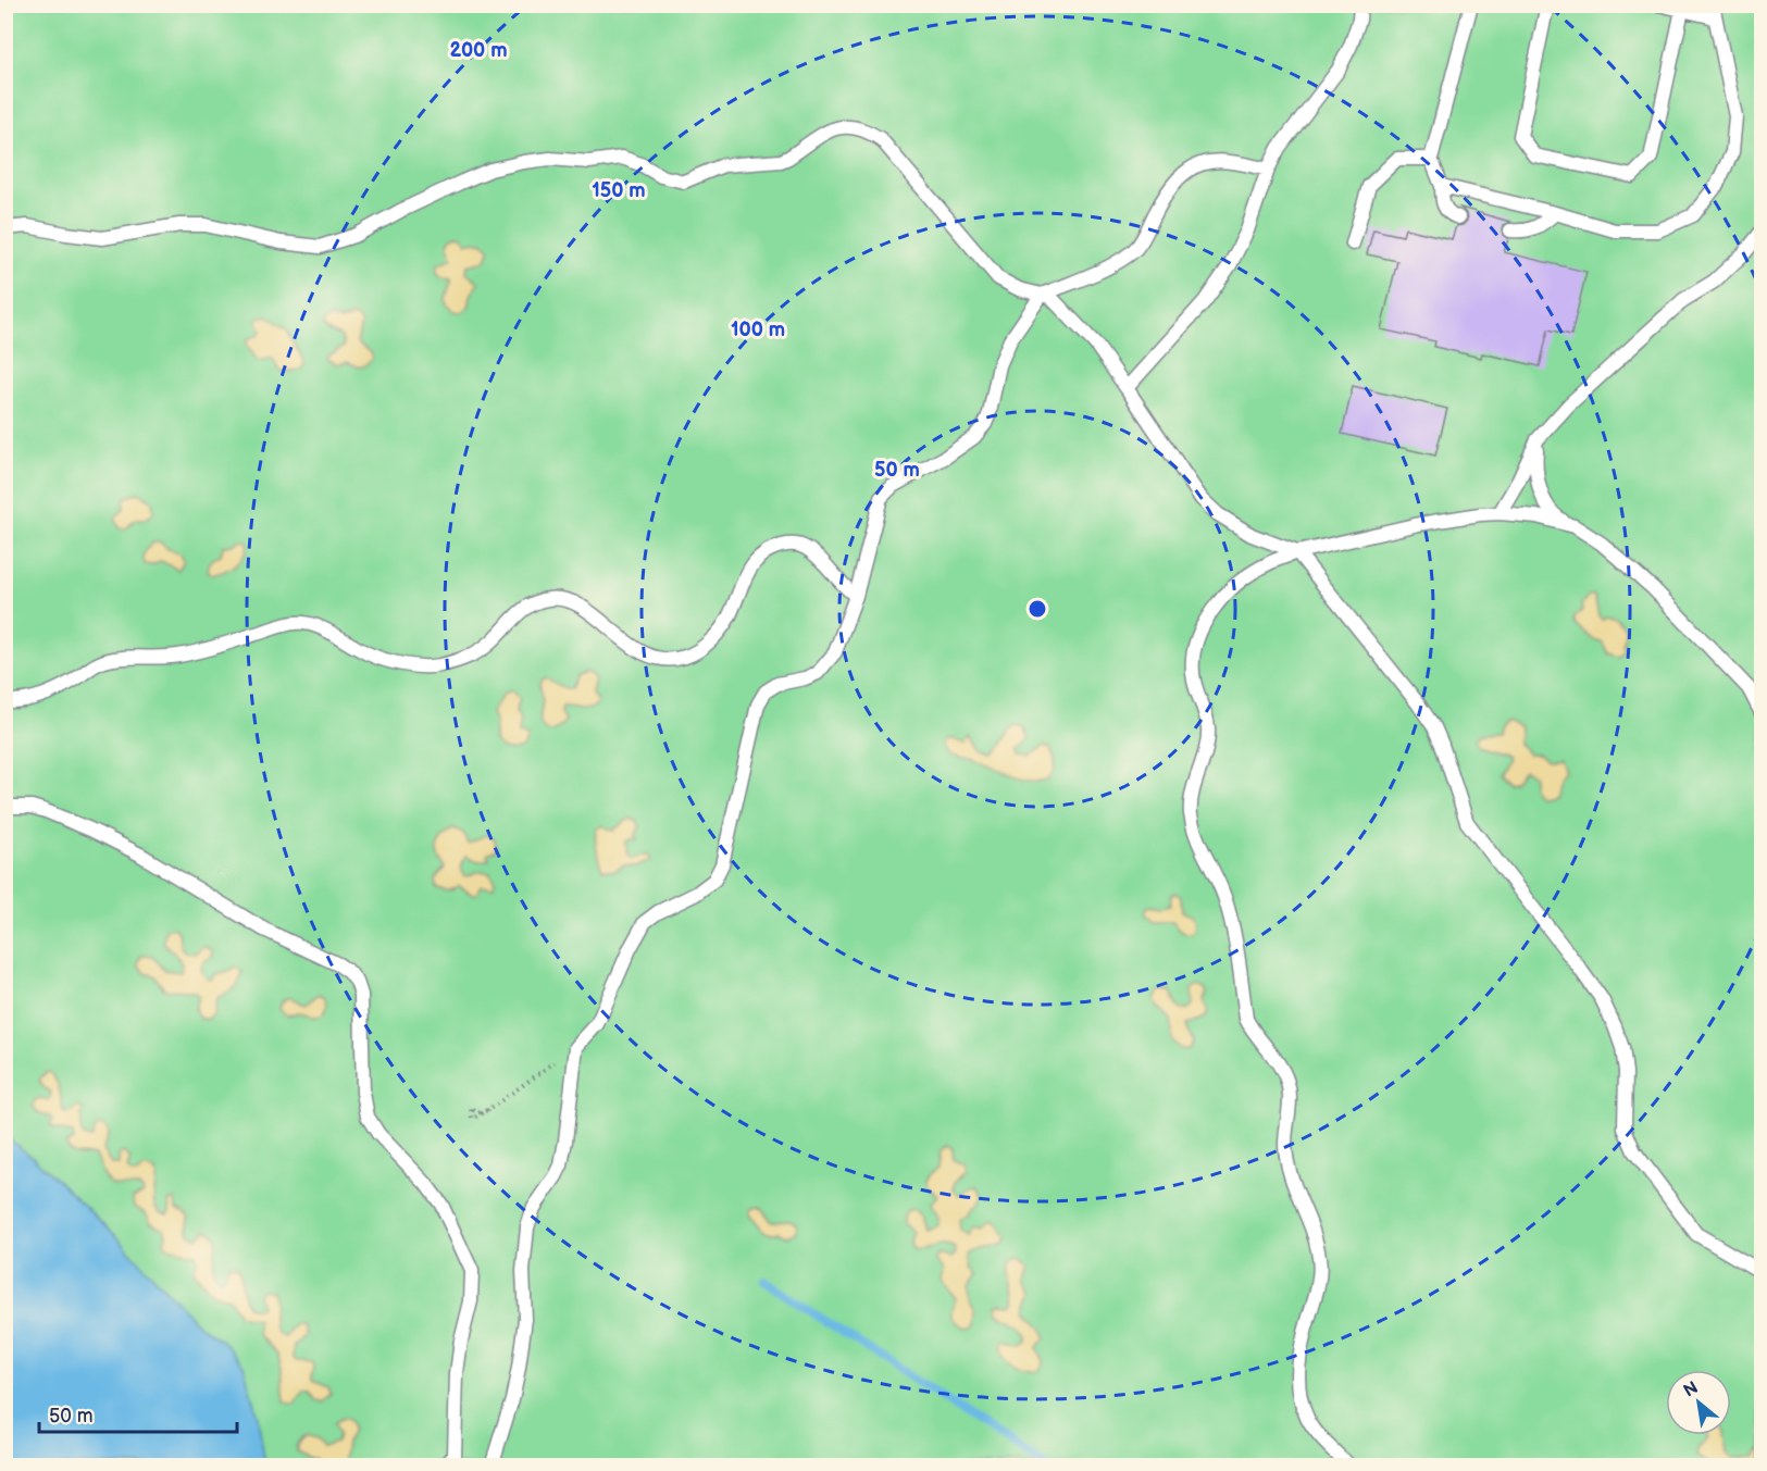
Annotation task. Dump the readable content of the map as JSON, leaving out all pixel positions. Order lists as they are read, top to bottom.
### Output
{
  "scale_bar": "50 m",
  "north": "top left",
  "rings": [
    "200 m",
    "150 m",
    "100 m",
    "50 m"
  ]
}
